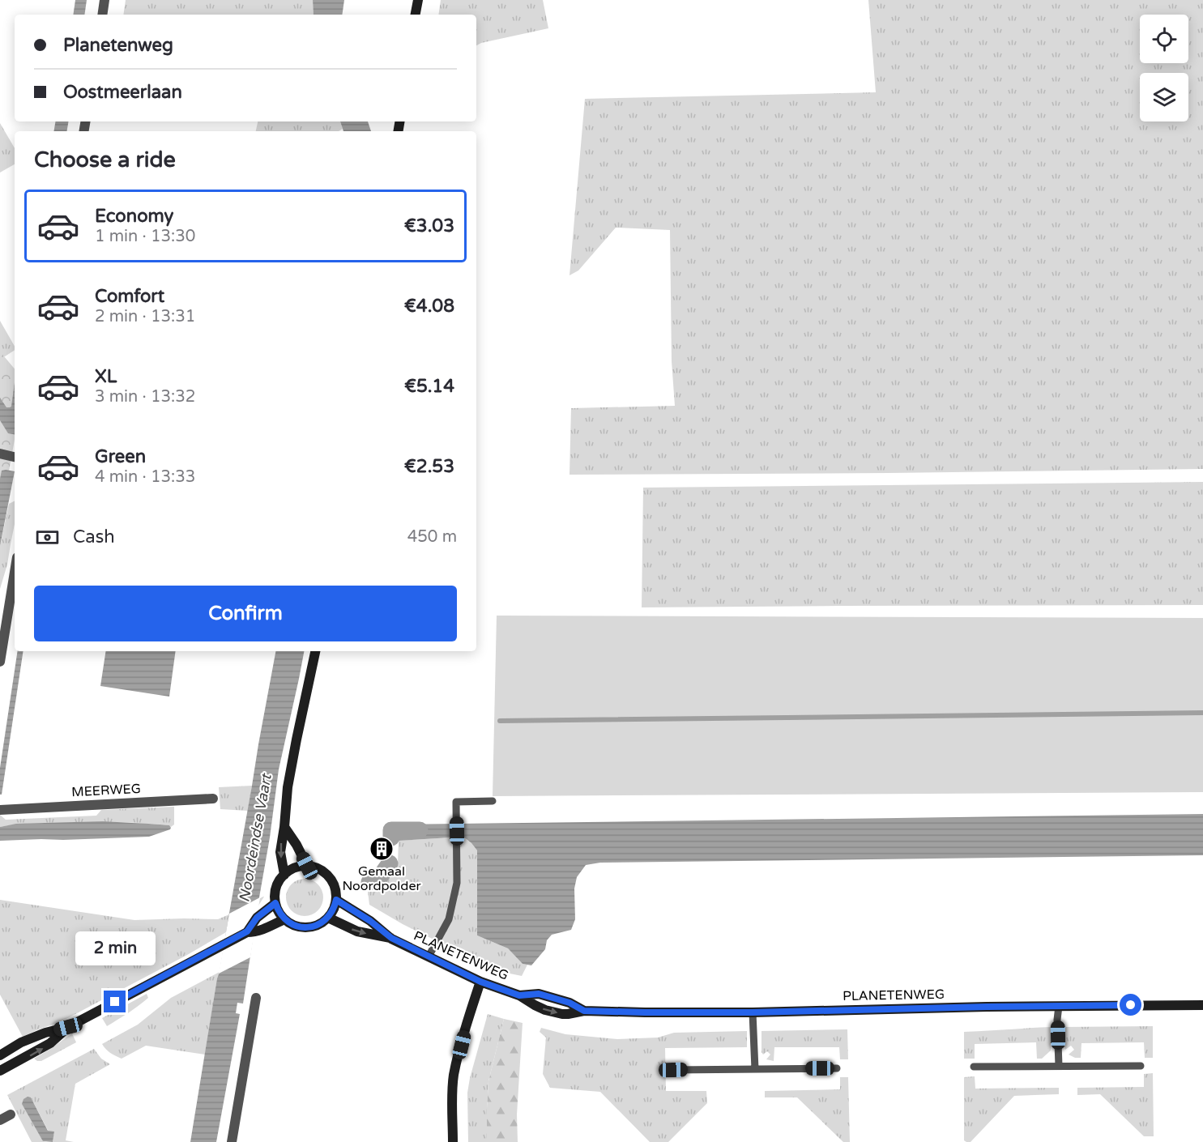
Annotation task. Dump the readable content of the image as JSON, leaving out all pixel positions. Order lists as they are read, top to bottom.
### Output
{
  "streets": {
    "street": ["MEERWEG", "PLANETENWEG"]
  },
  "water": ["Noordeindse Vaart"],
  "places": {
    "building": ["Gemaal Noordpolder"]
  },
  "page": {
    "banner": ["Planetenweg", "Oostmeerlaan"],
    "heading": "Choose a ride",
    "list": [
      {
        "name": "Economy",
        "note": "1 min · 13:30",
        "value": "€3.03"
      },
      {
        "name": "Comfort",
        "note": "2 min · 13:31",
        "value": "€4.08"
      },
      {
        "name": "XL",
        "note": "3 min · 13:32",
        "value": "€5.14"
      },
      {
        "name": "Green",
        "note": "4 min · 13:33",
        "value": "€2.53"
      }
    ],
    "pay": ["Cash", "450 m"],
    "buttons": "Confirm",
    "bubble": "2 min"
  }
}
